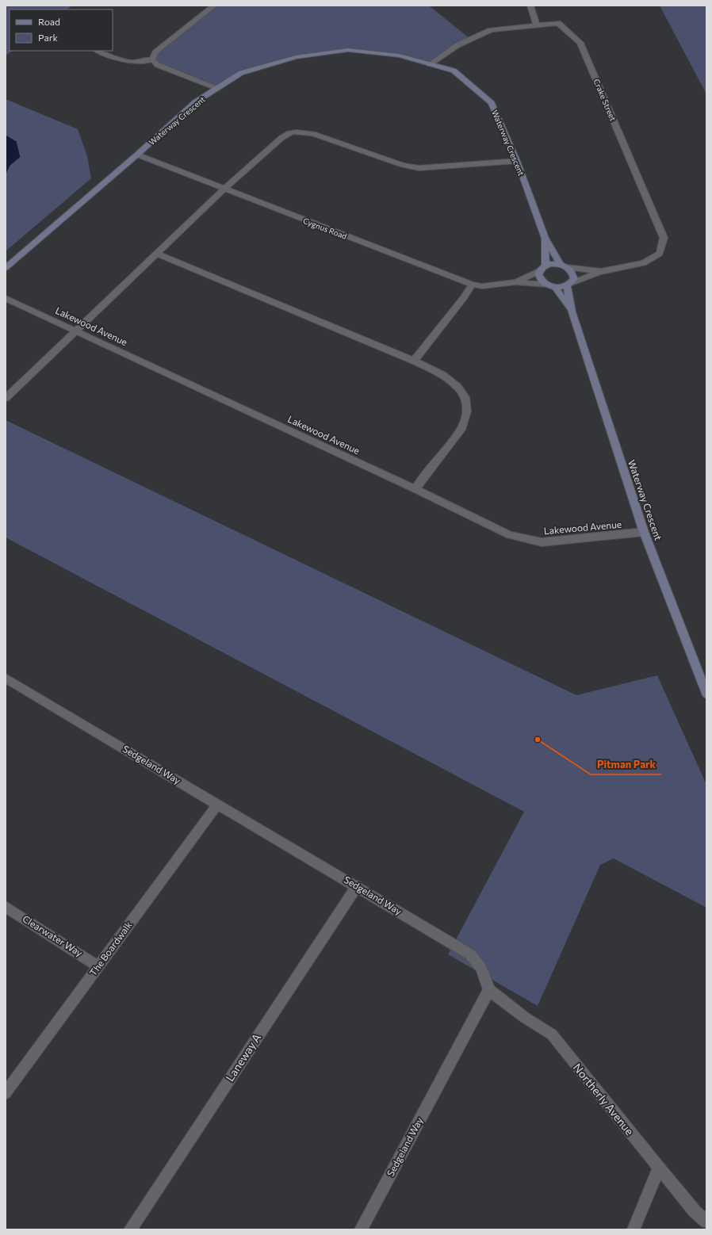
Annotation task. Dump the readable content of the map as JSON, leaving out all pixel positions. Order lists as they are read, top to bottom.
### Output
{
  "streets": {
    "street": [
      "Crake Street",
      "Waterway Crescent",
      "Cygnus Road",
      "Lakewood Avenue",
      "Sedgeland Way",
      "Clearwater Way",
      "The Boardwalk",
      "Laneway A",
      "Northerly Avenue"
    ]
  },
  "crossings": [
    ["Crake Street", "Waterway Crescent"],
    ["Crake Street", "Cygnus Road"],
    ["Waterway Crescent", "Cygnus Road"],
    ["Waterway Crescent", "Lakewood Avenue"],
    ["Sedgeland Way", "The Boardwalk"],
    ["Sedgeland Way", "Laneway A"],
    ["Sedgeland Way", "Northerly Avenue"],
    ["Clearwater Way", "The Boardwalk"]
  ],
  "places": ["Pitman Park"],
  "legend": ["Road", "Park"]
}
